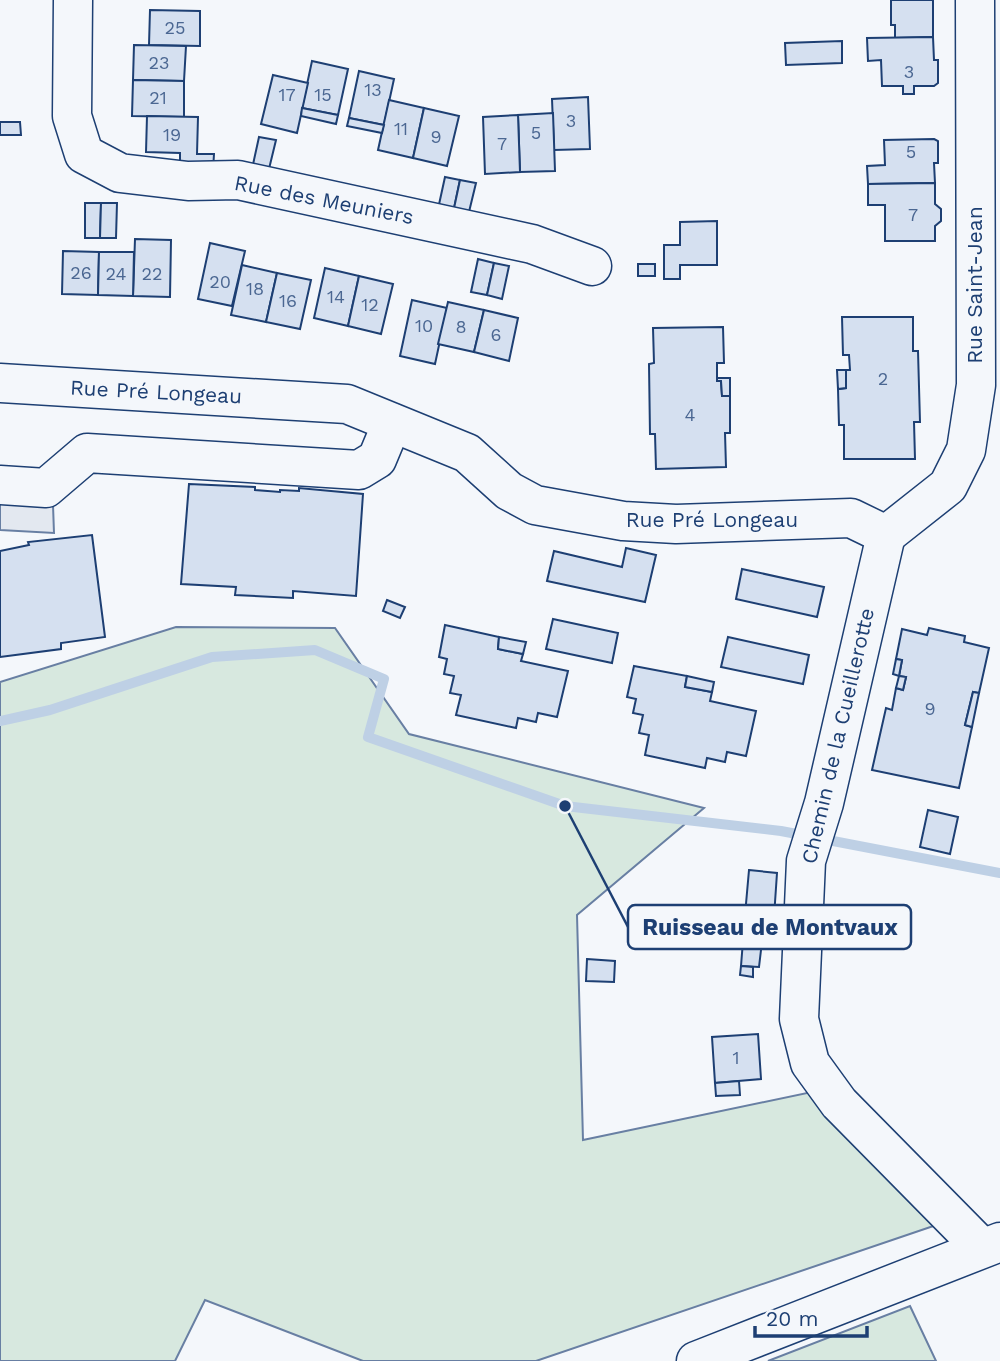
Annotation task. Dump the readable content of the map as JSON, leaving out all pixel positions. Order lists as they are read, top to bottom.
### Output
{
  "streets": {
    "street": [
      "Rue des Meuniers",
      "Rue Saint-Jean",
      "Rue Pré Longeau",
      "Chemin de la Cueillerotte"
    ]
  },
  "crossings": [
    ["Rue Saint-Jean", "Rue Pré Longeau"],
    ["Rue Saint-Jean", "Chemin de la Cueillerotte"],
    ["Rue Pré Longeau", "Chemin de la Cueillerotte"]
  ],
  "places": ["Ruisseau de Montvaux"],
  "house_numbers": [
    "25",
    "23",
    "3",
    "13",
    "17",
    "15",
    "21",
    "3",
    "11",
    "5",
    "19",
    "9",
    "7",
    "5",
    "7",
    "26",
    "24",
    "22",
    "20",
    "18",
    "14",
    "16",
    "12",
    "10",
    "8",
    "6",
    "2",
    "4",
    "9",
    "1"
  ],
  "scale_bar": "20 m"
}
